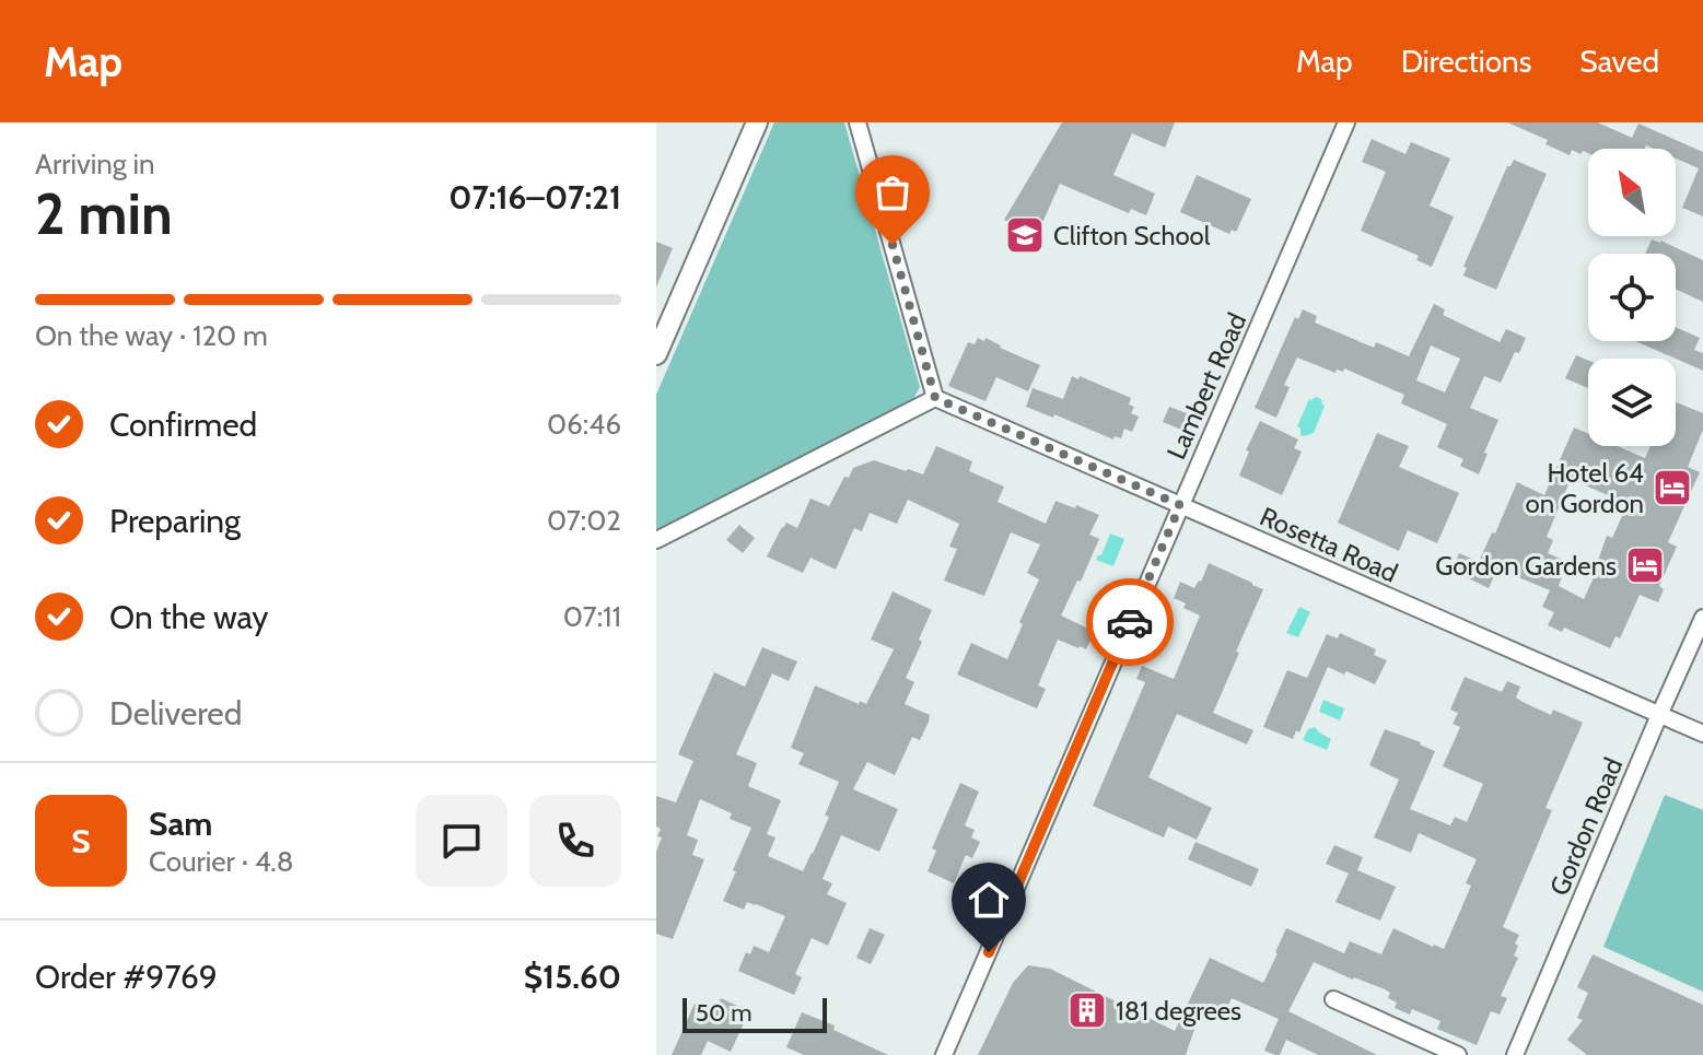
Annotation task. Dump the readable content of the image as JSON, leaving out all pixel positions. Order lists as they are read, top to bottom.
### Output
{
  "streets": {
    "street": ["Lambert Road", "Rosetta Road", "Gordon Road"]
  },
  "crossings": [
    ["Lambert Road", "Rosetta Road"],
    ["Rosetta Road", "Gordon Road"]
  ],
  "places": {
    "school or university": ["Clifton School"],
    "hotel": ["Hotel 64 on Gordon", "Gordon Gardens"],
    "building": ["181 degrees"]
  },
  "scale_bar": "50 m",
  "north": "top left",
  "page": {
    "header": "Map",
    "nav": ["Map", "Directions", "Saved"],
    "heading": ["2 min", "Arriving in", "07:16–07:21"],
    "panel": [
      "Sam",
      "Courier · 4.8",
      "Order #9769",
      "$15.60"
    ],
    "bar": "On the way · 120 m",
    "list": [
      ["Confirmed", "06:46"],
      ["Preparing", "07:02"],
      ["On the way", "07:11"],
      "Delivered"
    ],
    "round": "S",
    "scale": "50 m"
  }
}
